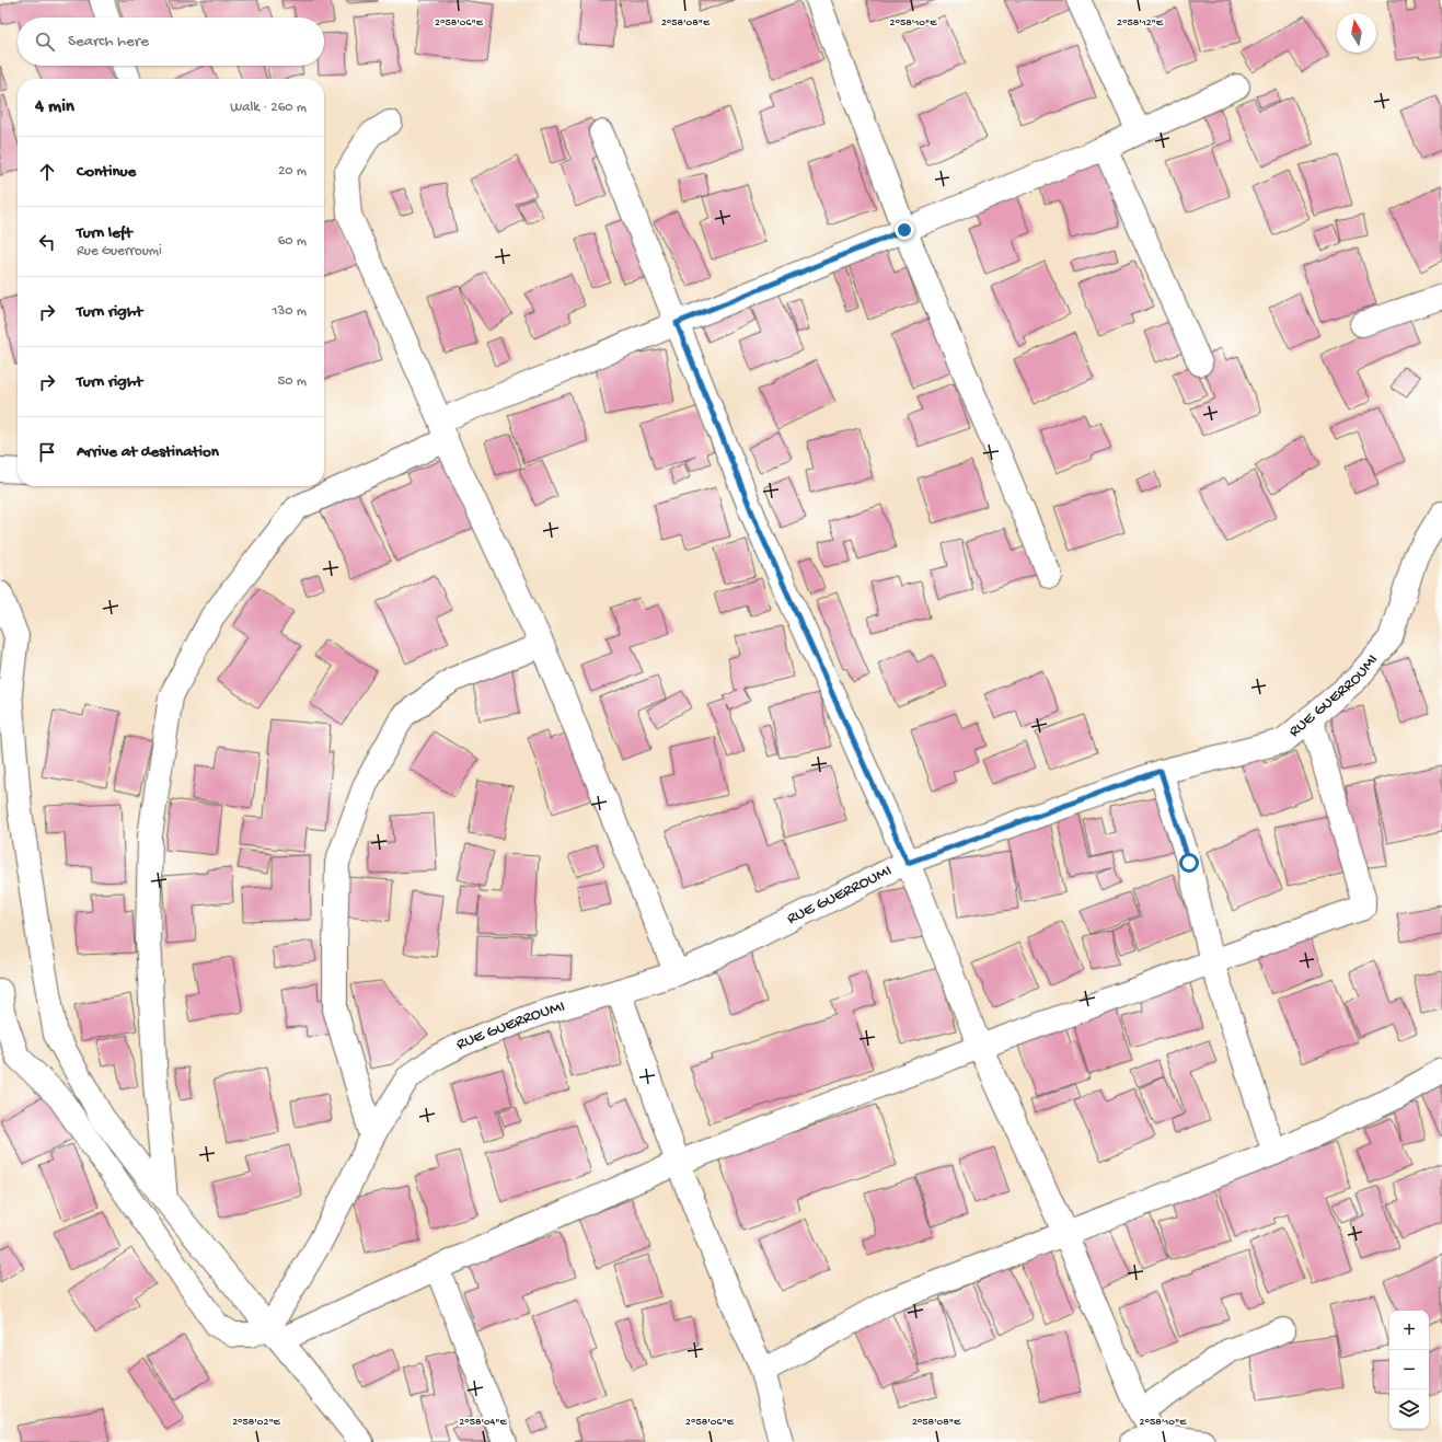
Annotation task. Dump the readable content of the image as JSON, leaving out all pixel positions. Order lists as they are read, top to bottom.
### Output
{
  "streets": {
    "street": ["RUE GUERROUMI"]
  },
  "north": "top",
  "page": {
    "search": "Search here",
    "heading": ["4 min", "Walk · 260 m"],
    "list": [
      ["Continue", "20 m"],
      ["Turn left", "Rue Guerroumi", "60 m"],
      ["Turn right", "130 m"],
      ["Turn right", "50 m"],
      "Arrive at destination"
    ],
    "map_buttons": ["+", "−"]
  },
  "coordinates": [
    "2°58'06\"E",
    "2°58'08\"E",
    "2°58'12\"E",
    "2°58'10\"E",
    "2°58'02\"E",
    "2°58'04\"E"
  ]
}
